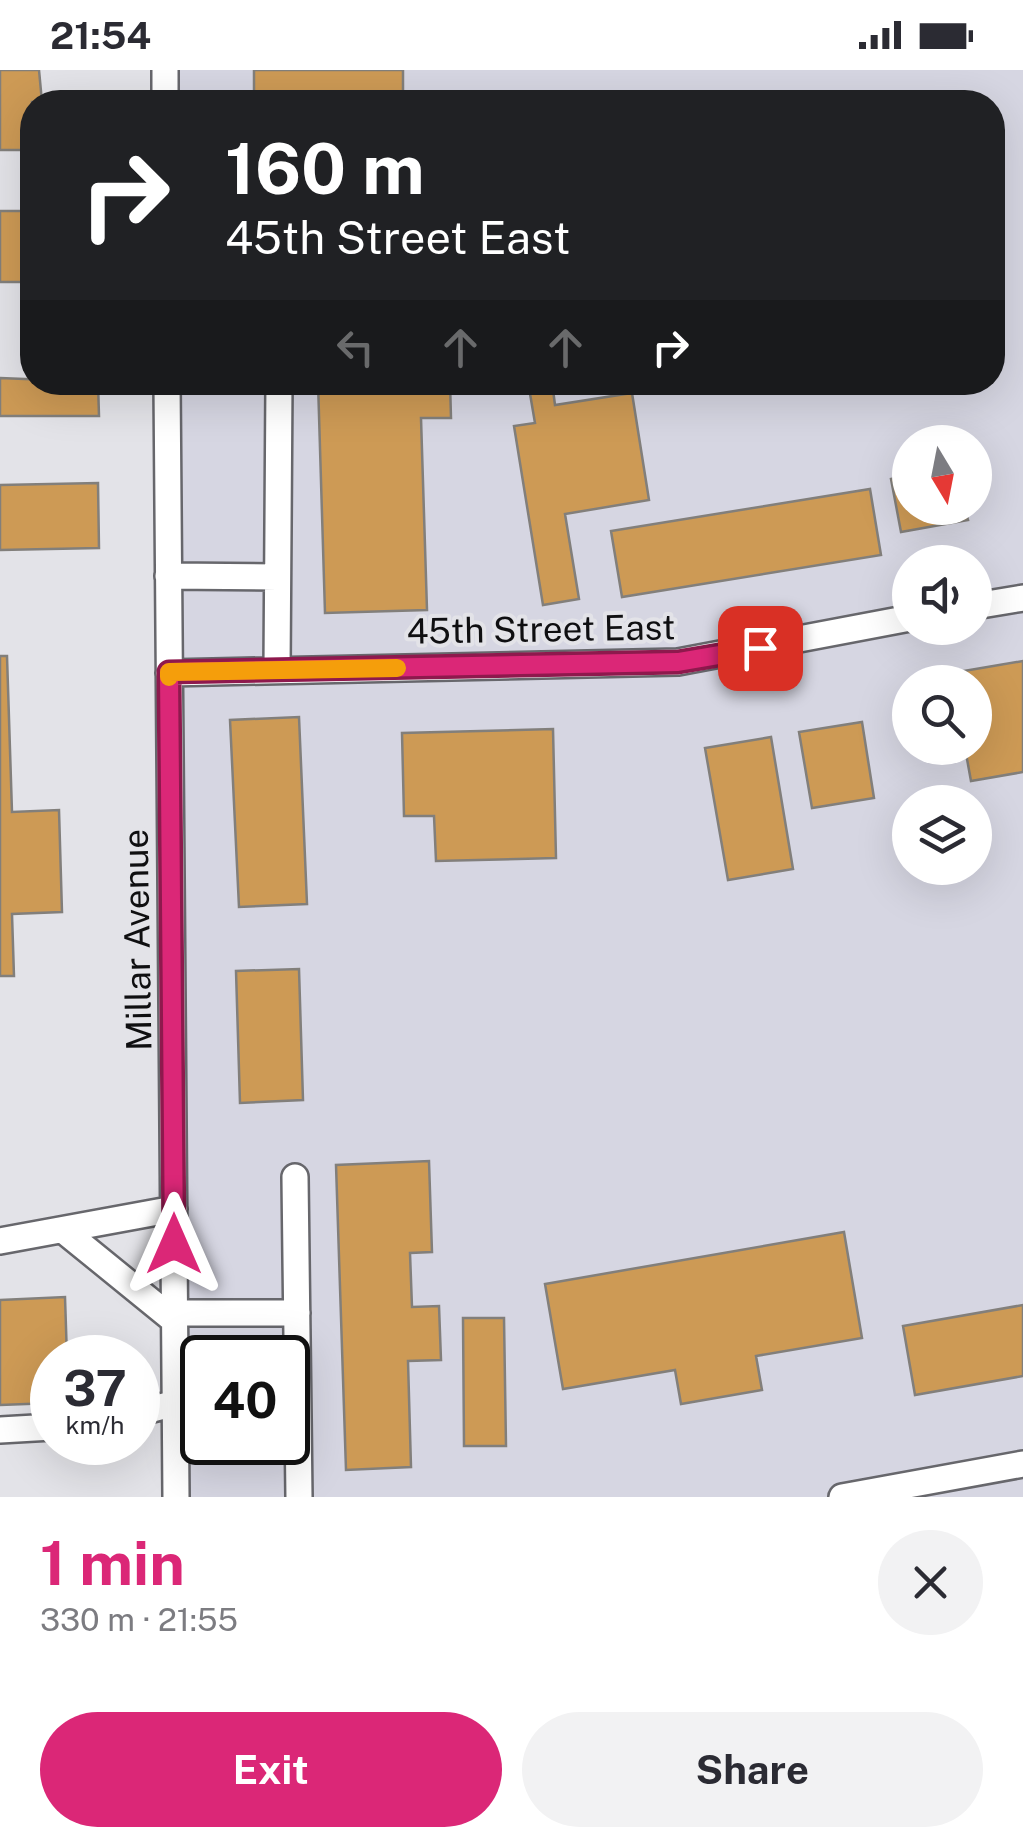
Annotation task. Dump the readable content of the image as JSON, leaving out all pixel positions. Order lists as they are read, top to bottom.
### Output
{
  "streets": {
    "street": ["45th Street East", "Millar Avenue"]
  },
  "crossings": [
    ["45th Street East", "Millar Avenue"]
  ],
  "north": "bottom",
  "page": {
    "status": "21:54",
    "turn": ["160 m", "45th Street East"],
    "speed": "37 km/h",
    "limit": "40",
    "heading": ["1 min", "330 m · 21:55"],
    "buttons": ["Exit", "Share"]
  }
}
